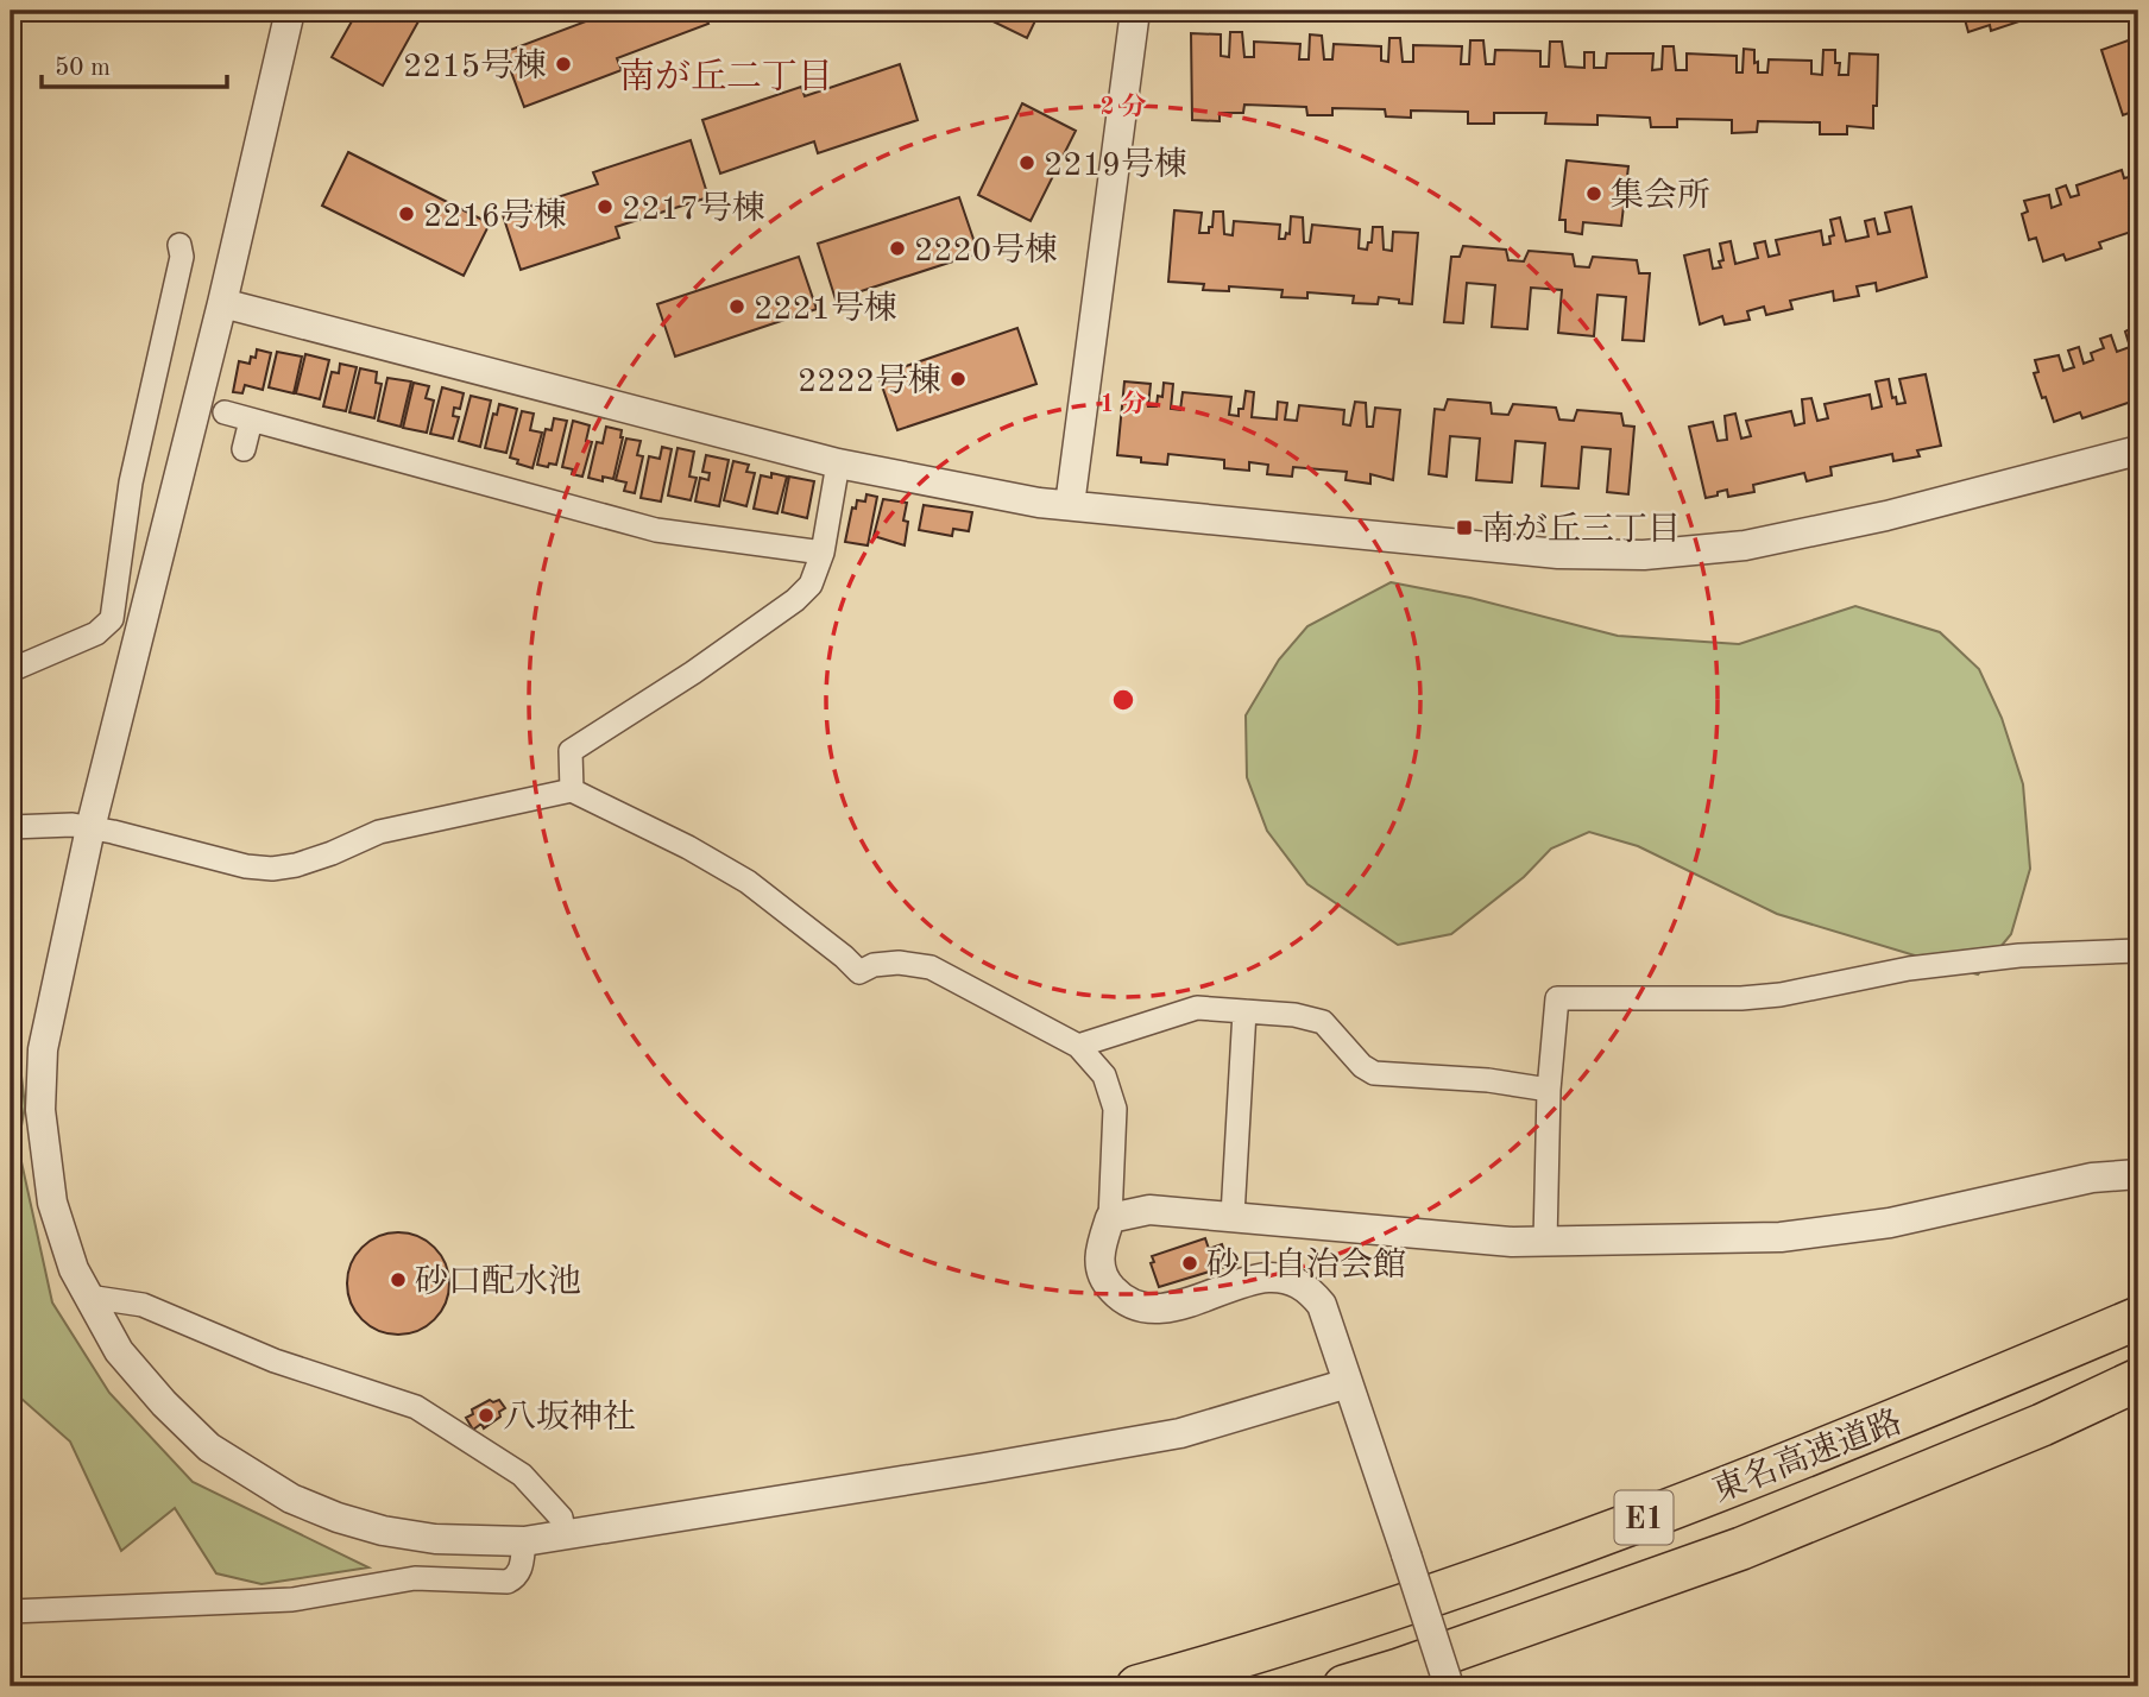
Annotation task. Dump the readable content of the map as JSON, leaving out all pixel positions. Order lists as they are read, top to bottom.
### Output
{
  "streets": {
    "highway": ["東名高速道路", "E1"]
  },
  "districts": ["南が丘二丁目"],
  "places": {
    "other": [
      "2215号棟",
      "2219号棟",
      "集会所",
      "2217号棟",
      "2216号棟",
      "2220号棟",
      "2221号棟",
      "2222号棟",
      "砂口自治会館",
      "砂口配水池",
      "八坂神社"
    ],
    "transit": ["南が丘三丁目"]
  },
  "scale_bar": "50 m",
  "rings": ["2 分", "1 分"]
}
